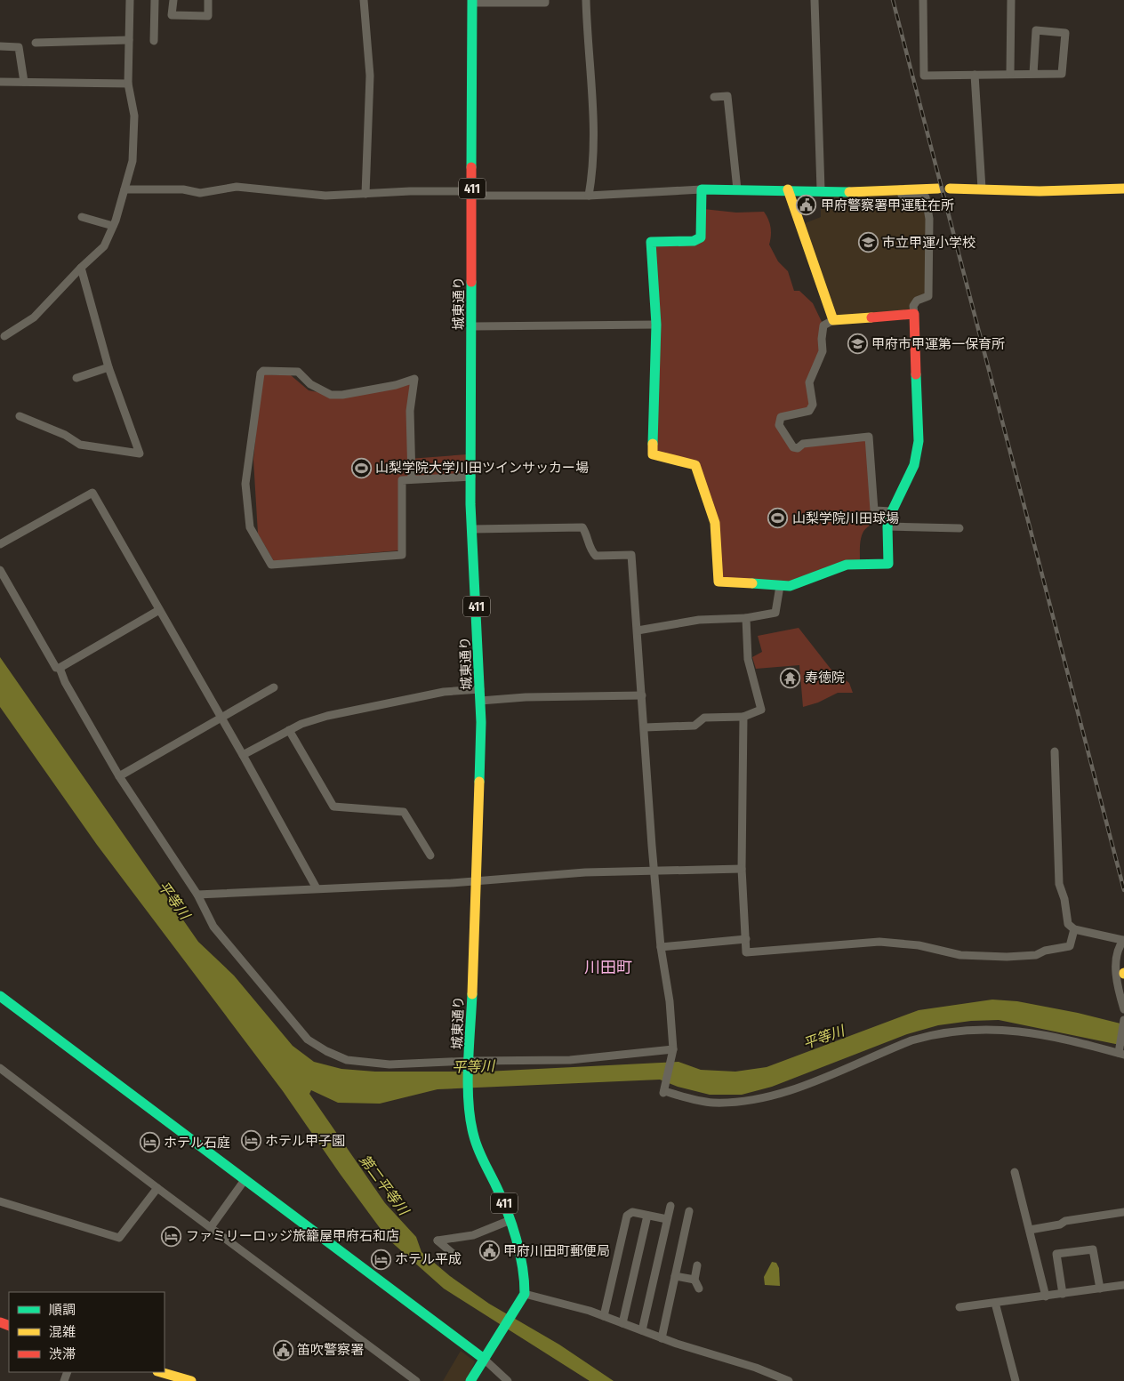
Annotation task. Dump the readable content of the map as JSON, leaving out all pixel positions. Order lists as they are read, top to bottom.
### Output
{
  "streets": {
    "main road": ["411", "城東通り"]
  },
  "districts": ["川田町"],
  "water": ["平等川", "第二平等川"],
  "places": {
    "public building": ["甲府警察署甲運駐在所", "甲府川田町郵便局", "笛吹警察署"],
    "school or university": ["市立甲運小学校", "甲府市甲運第一保育所"],
    "sports": ["山梨学院大学川田ツインサッカー場", "山梨学院川田球場"],
    "temple": ["寿徳院"],
    "hotel": [
      "ホテル甲子園",
      "ホテル石庭",
      "ファミリーロッジ旅籠屋甲府石和店",
      "ホテル平成"
    ]
  },
  "legend": ["順調", "混雑", "渋滞"]
}
